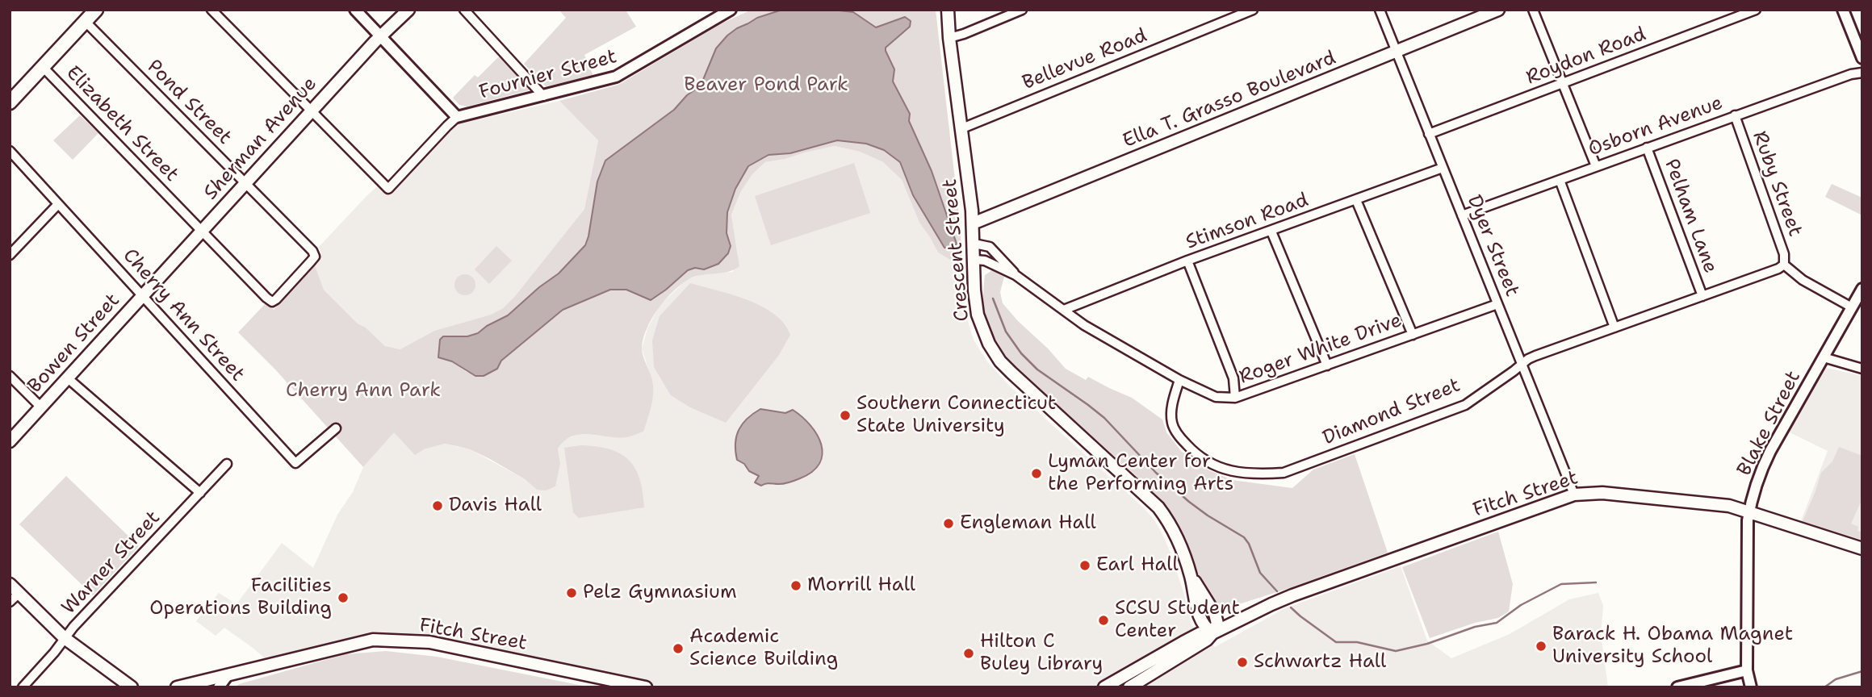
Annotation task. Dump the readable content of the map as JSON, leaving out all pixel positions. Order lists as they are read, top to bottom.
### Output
{
  "streets": {
    "main road": [
      "Ella T. Grasso Boulevard",
      "Sherman Avenue",
      "Crescent Street",
      "Bowen Street",
      "Fitch Street"
    ],
    "street": [
      "Roydon Road",
      "Bellevue Road",
      "Fournier Street",
      "Pond Street",
      "Elizabeth Street",
      "Osborn Avenue",
      "Ruby Street",
      "Pelham Lane",
      "Stimson Road",
      "Dyer Street",
      "Cherry Ann Street",
      "Roger White Drive",
      "Diamond Street",
      "Blake Street",
      "Warner Street"
    ]
  },
  "crossings": [
    ["Roydon Road", "Dyer Street"],
    ["Bellevue Road", "Crescent Street"],
    ["Fournier Street", "Sherman Avenue"],
    ["Ella T. Grasso Boulevard", "Dyer Street"],
    ["Ella T. Grasso Boulevard", "Crescent Street"],
    ["Pond Street", "Elizabeth Street"],
    ["Pond Street", "Sherman Avenue"],
    ["Elizabeth Street", "Sherman Avenue"],
    ["Osborn Avenue", "Ruby Street"],
    ["Osborn Avenue", "Pelham Lane"],
    ["Osborn Avenue", "Dyer Street"],
    ["Sherman Avenue", "Cherry Ann Street"],
    ["Sherman Avenue", "Bowen Street"],
    ["Ruby Street", "Diamond Street"],
    ["Pelham Lane", "Diamond Street"],
    ["Stimson Road", "Dyer Street"],
    ["Stimson Road", "Roger White Drive"],
    ["Dyer Street", "Roger White Drive"],
    ["Dyer Street", "Diamond Street"],
    ["Dyer Street", "Fitch Street"],
    ["Crescent Street", "Roger White Drive"],
    ["Crescent Street", "Fitch Street"],
    ["Cherry Ann Street", "Bowen Street"],
    ["Roger White Drive", "Diamond Street"],
    ["Blake Street", "Fitch Street"]
  ],
  "parks": ["Beaver Pond Park", "Cherry Ann Park"],
  "places": [
    "Southern Connecticut State University",
    "Lyman Center for the Performing Arts",
    "Davis Hall",
    "Engleman Hall",
    "Earl Hall",
    "Morrill Hall",
    "Pelz Gymnasium",
    "Facilities Operations Building",
    "SCSU Student Center",
    "Barack H. Obama Magnet University School",
    "Academic Science Building",
    "Hilton C Buley Library",
    "Schwartz Hall"
  ]
}
